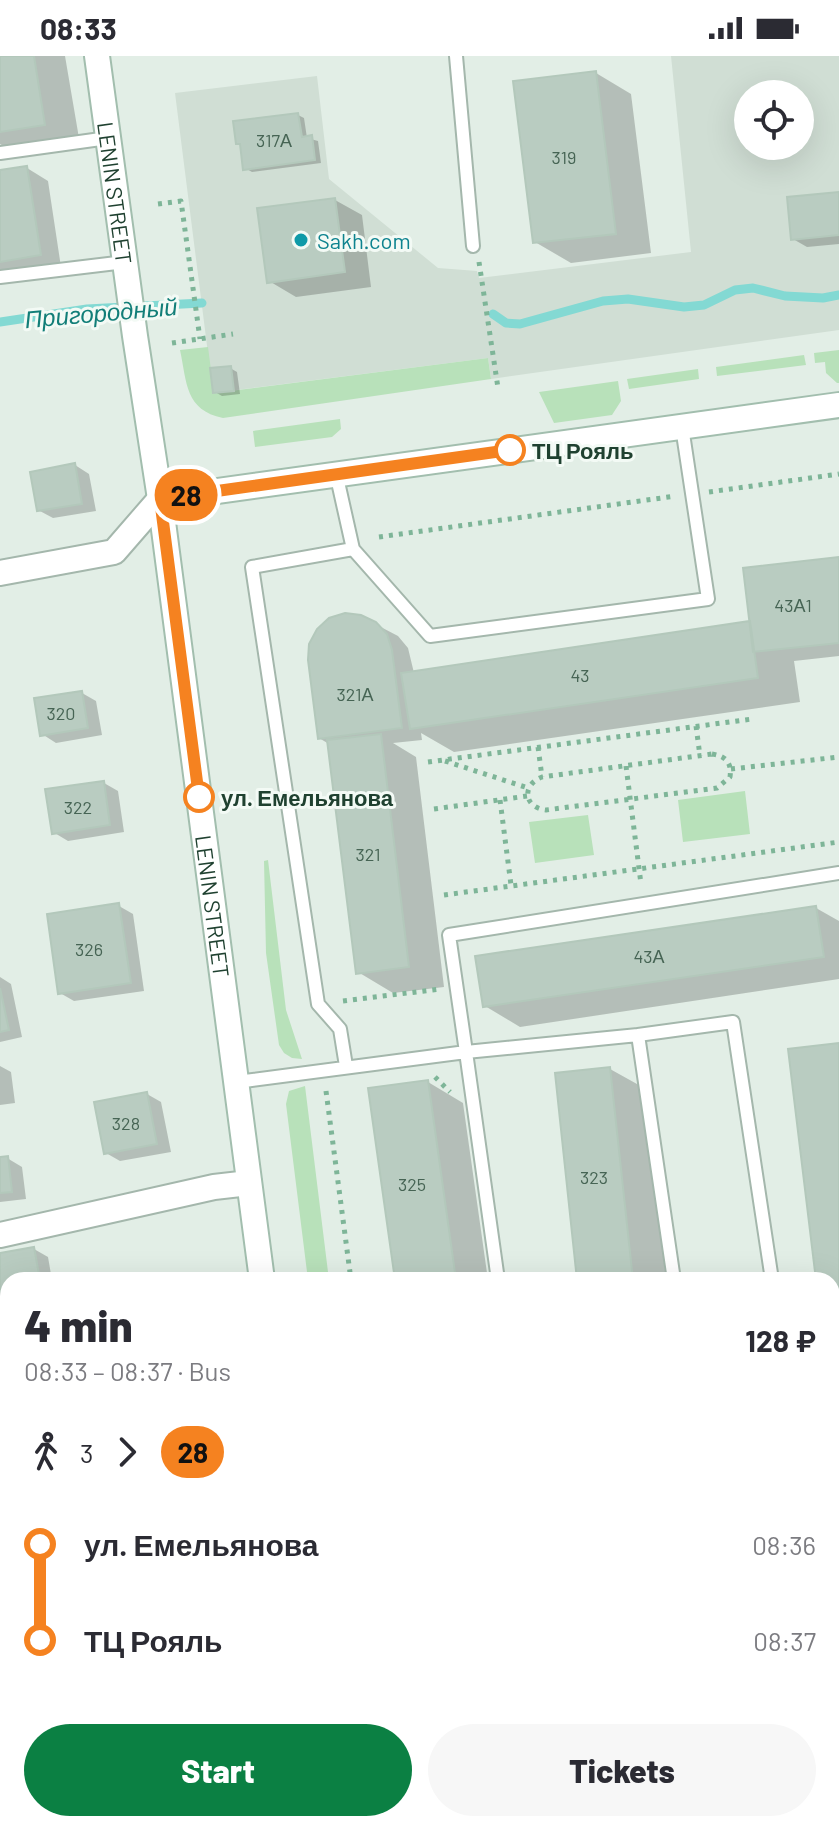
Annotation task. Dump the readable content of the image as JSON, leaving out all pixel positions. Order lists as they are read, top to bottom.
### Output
{
  "streets": {
    "main road": ["LENIN STREET"]
  },
  "water": ["Пригородный"],
  "places": ["Sakh.com", "ТЦ Рояль", "ул. Емельянова"],
  "lines": ["bus line 28"],
  "house_numbers": [
    "317А",
    "319",
    "43А1",
    "43",
    "321А",
    "320",
    "322",
    "321",
    "326",
    "43А",
    "328",
    "323",
    "325"
  ],
  "page": {
    "status": "08:33",
    "on_map": "28",
    "heading": ["4 min", "08:33 – 08:37 · Bus", "128 ₽"],
    "legs": ["3", "28"],
    "list": [
      {
        "name": "ул. Емельянова",
        "value": "08:36"
      },
      {
        "name": "ТЦ Рояль",
        "value": "08:37"
      }
    ],
    "buttons": ["Start", "Tickets"]
  }
}
